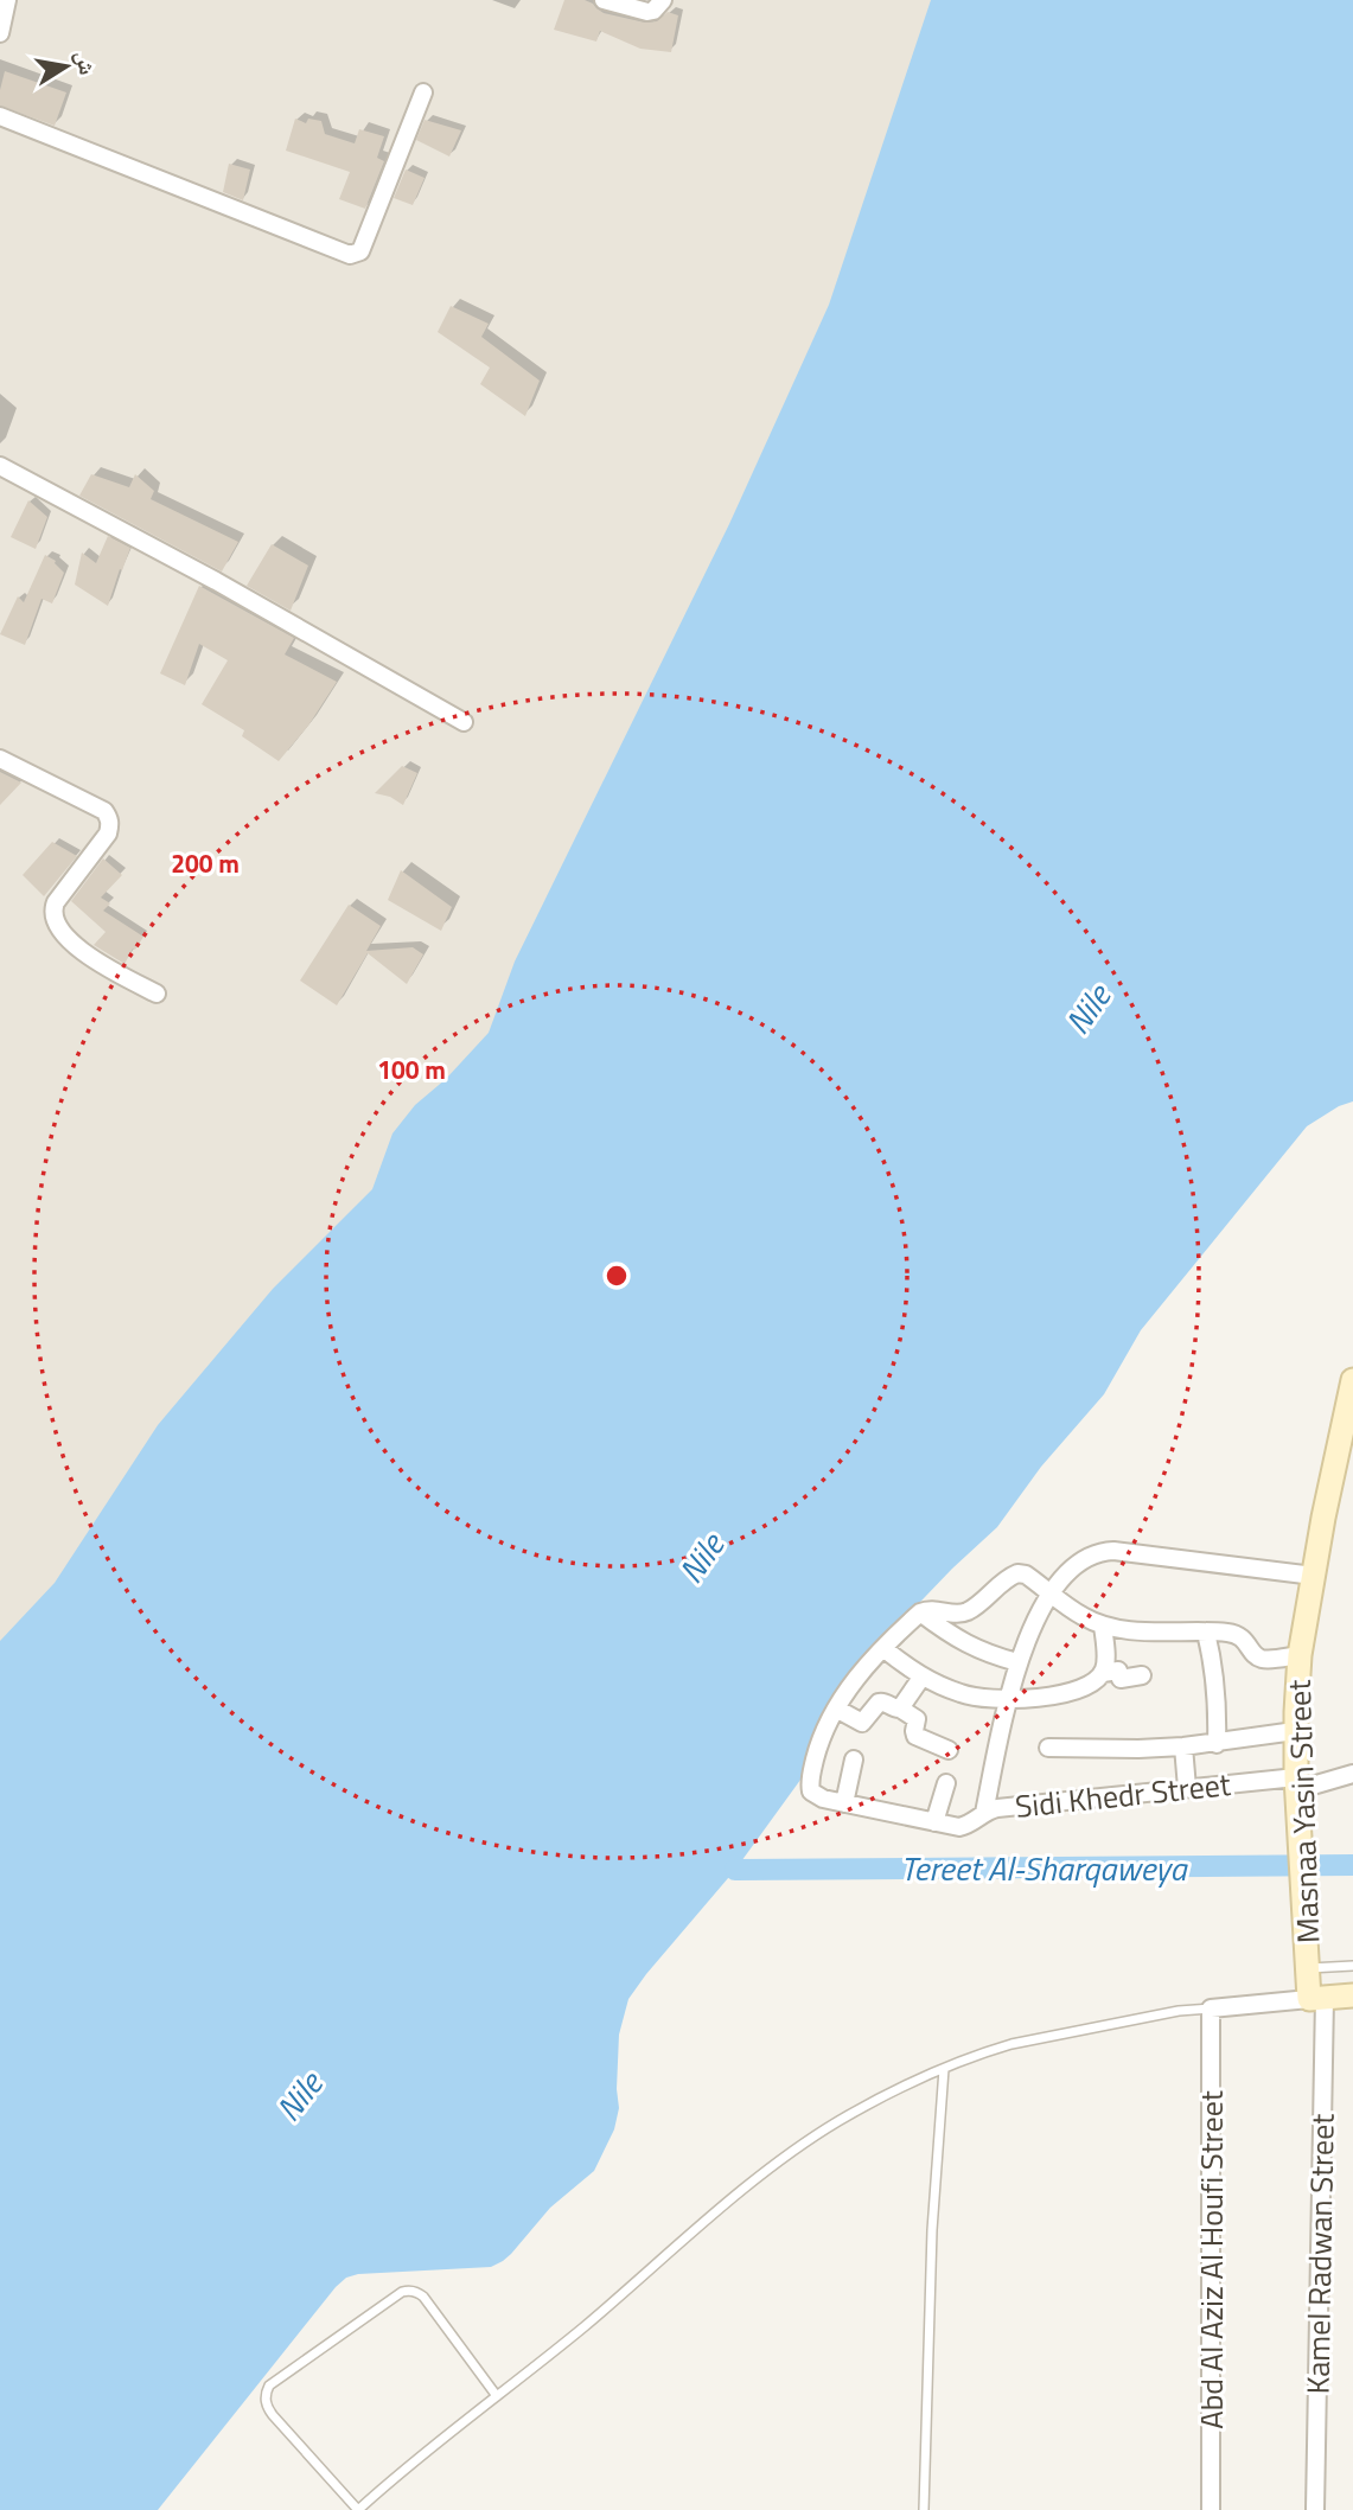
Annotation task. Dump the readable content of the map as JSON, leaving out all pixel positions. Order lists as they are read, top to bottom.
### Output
{
  "streets": {
    "main road": ["Masnaa Yasin Street"],
    "street": ["Sidi Khedr Street", "Kamel Radwan Street", "Abd Al Aziz Al Houfi Street"]
  },
  "crossings": [
    ["Sidi Khedr Street", "Masnaa Yasin Street"],
    ["Masnaa Yasin Street", "Kamel Radwan Street"]
  ],
  "water": ["Nile", "Tereet Al-Sharqaweya"],
  "north": "right",
  "rings": ["200 m", "100 m"]
}
